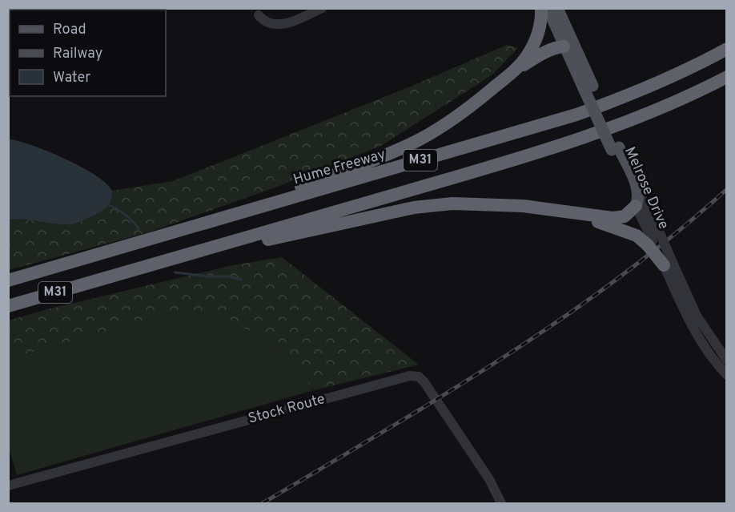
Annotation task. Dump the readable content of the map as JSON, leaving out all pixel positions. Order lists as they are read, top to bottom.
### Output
{
  "streets": {
    "highway": ["M31", "Hume Freeway"],
    "main road": ["Melrose Drive"],
    "street": ["Stock Route"]
  },
  "legend": ["Road", "Railway", "Water"]
}
